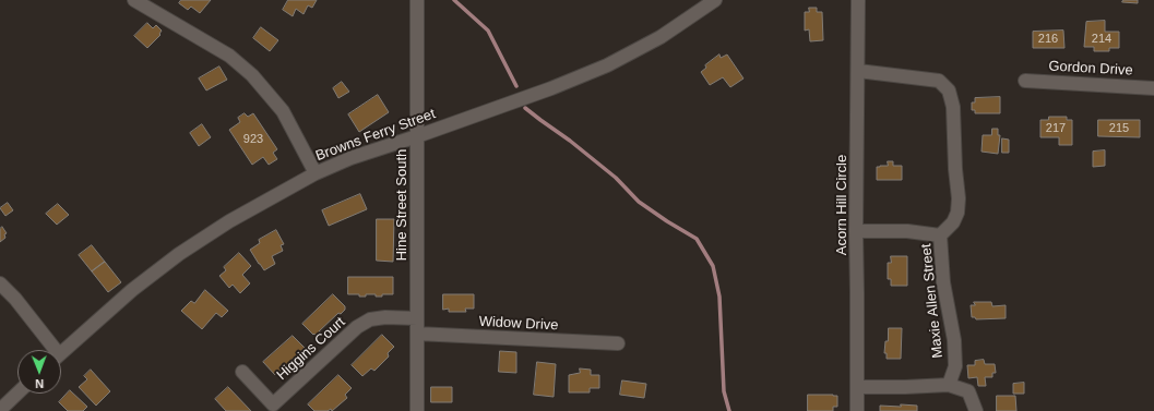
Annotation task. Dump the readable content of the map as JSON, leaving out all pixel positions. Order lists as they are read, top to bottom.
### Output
{
  "streets": {
    "street": [
      "Gordon Drive",
      "Browns Ferry Street",
      "Hine Street South",
      "Acorn Hill Circle",
      "Maxie Allen Street",
      "Widow Drive",
      "Higgins Court"
    ]
  },
  "crossings": [
    ["Browns Ferry Street", "Hine Street South"],
    ["Hine Street South", "Widow Drive"],
    ["Hine Street South", "Higgins Court"],
    ["Acorn Hill Circle", "Maxie Allen Street"]
  ],
  "house_numbers": [
    "216",
    "214",
    "217",
    "215",
    "923"
  ],
  "north": "bottom"
}
